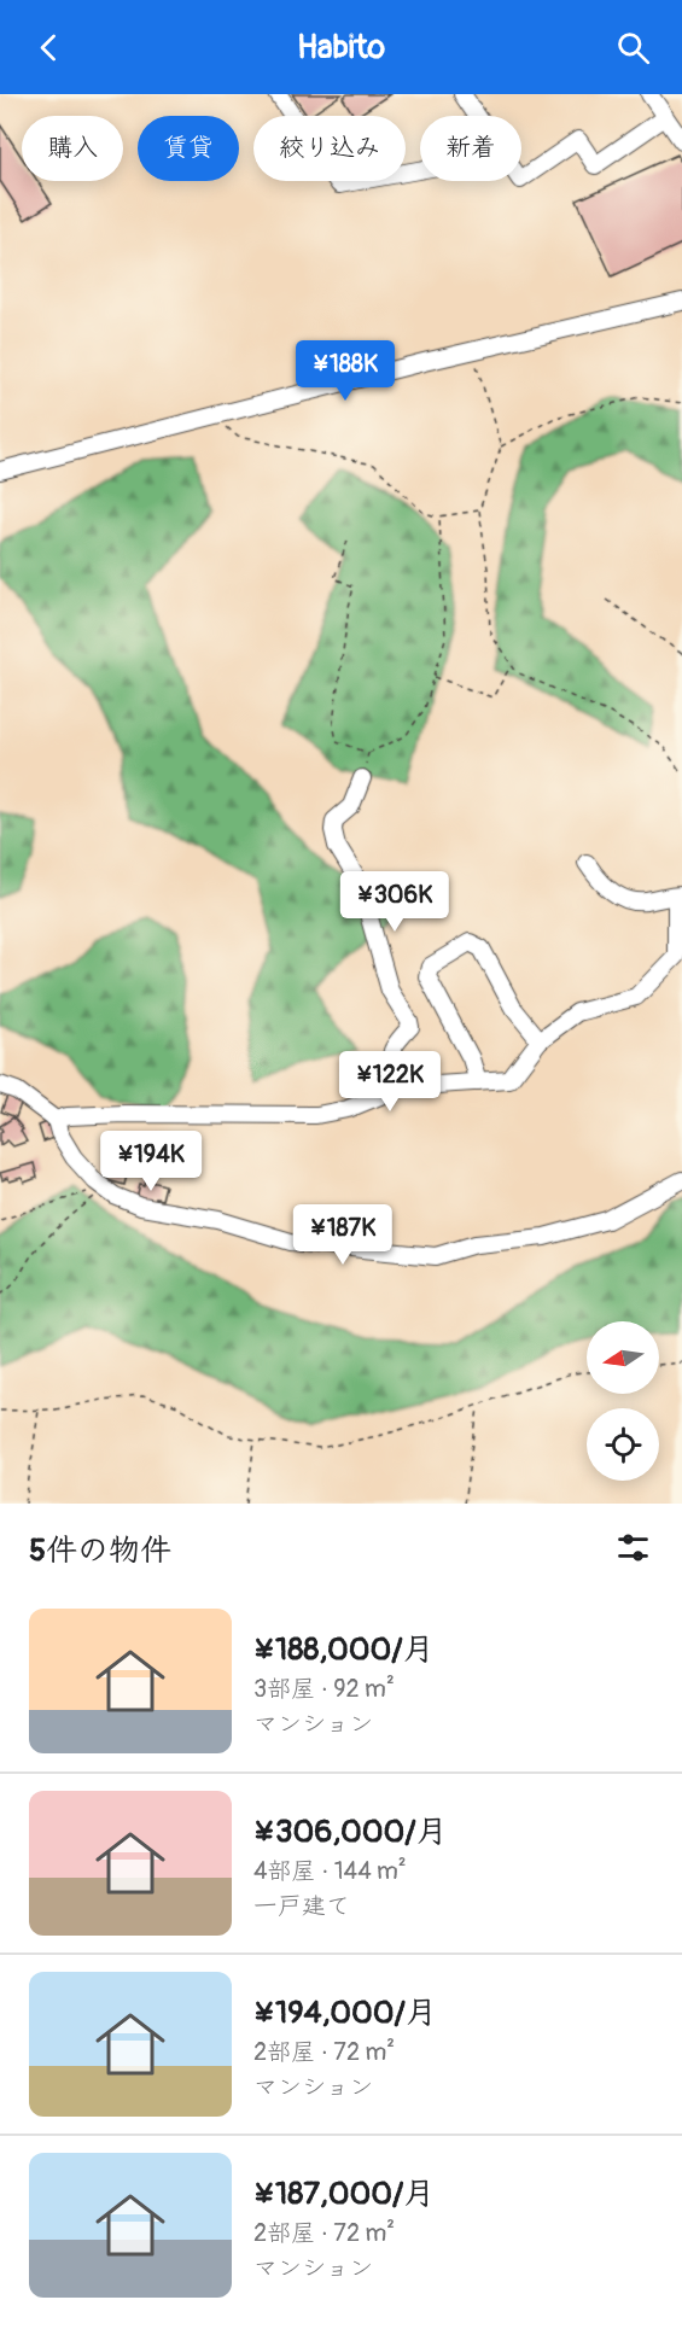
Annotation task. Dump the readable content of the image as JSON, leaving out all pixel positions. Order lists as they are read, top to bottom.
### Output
{
  "north": "left",
  "page": {
    "header": "Habito",
    "chip": [
      "購入",
      "賃貸",
      "絞り込み",
      "新着"
    ],
    "price": [
      "¥188K",
      "¥306K",
      "¥122K",
      "¥194K",
      "¥187K"
    ],
    "heading": "5件の物件",
    "list": [
      {
        "name": "¥188,000/月",
        "note": "3部屋 · 92 m² · マンション"
      },
      {
        "name": "¥306,000/月",
        "note": "4部屋 · 144 m² · 一戸建て"
      },
      {
        "name": "¥194,000/月",
        "note": "2部屋 · 72 m² · マンション"
      },
      {
        "name": "¥187,000/月",
        "note": "2部屋 · 72 m² · マンション"
      }
    ]
  }
}
